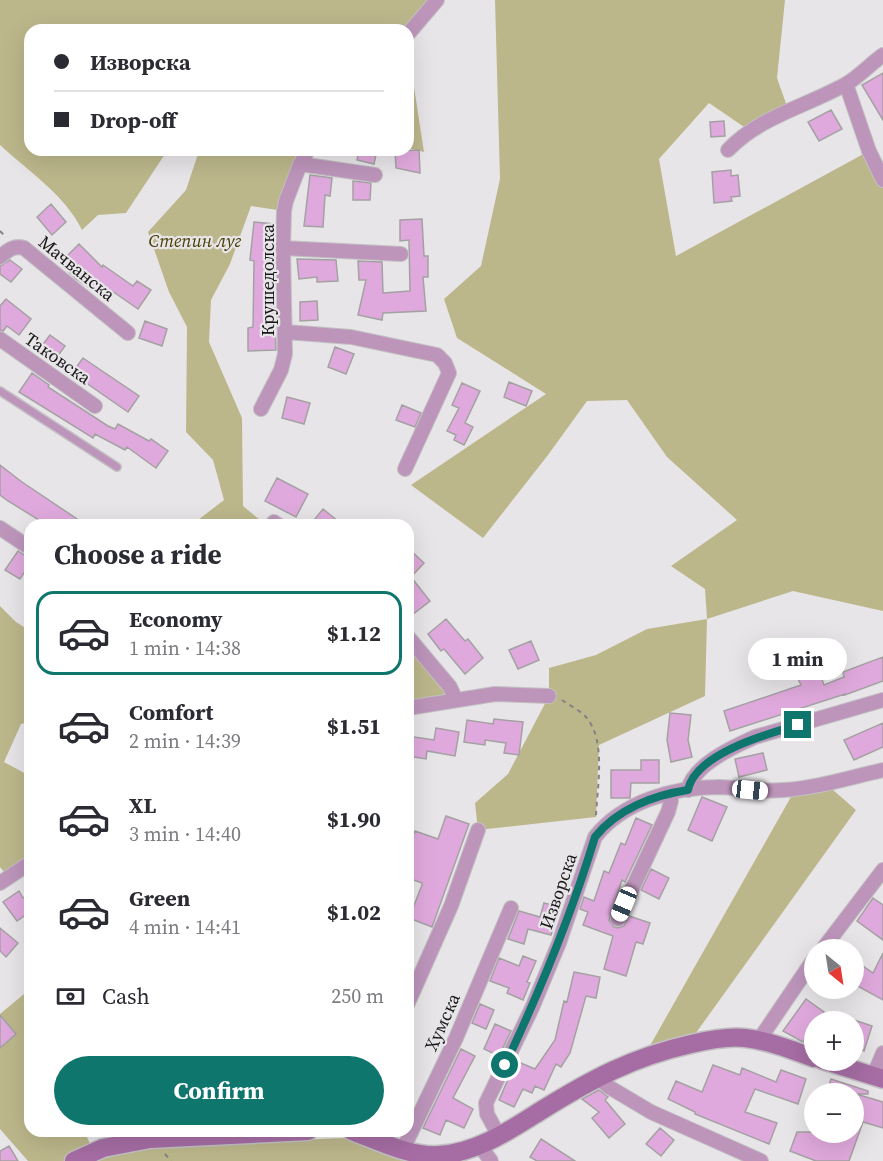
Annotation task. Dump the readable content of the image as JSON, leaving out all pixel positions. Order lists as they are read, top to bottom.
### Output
{
  "streets": {
    "street": [
      "Мачванска",
      "Крушедолска",
      "Таковска",
      "Изворска",
      "Хумска"
    ]
  },
  "parks": ["Степин луг"],
  "north": "bottom right",
  "page": {
    "banner": ["Изворска", "Drop-off"],
    "heading": "Choose a ride",
    "list": [
      {
        "name": "Economy",
        "note": "1 min · 14:38",
        "value": "$1.12"
      },
      {
        "name": "Comfort",
        "note": "2 min · 14:39",
        "value": "$1.51"
      },
      {
        "name": "XL",
        "note": "3 min · 14:40",
        "value": "$1.90"
      },
      {
        "name": "Green",
        "note": "4 min · 14:41",
        "value": "$1.02"
      }
    ],
    "bubble": "1 min",
    "map_buttons": ["+", "−"],
    "pay": ["Cash", "250 m"],
    "buttons": "Confirm"
  }
}
